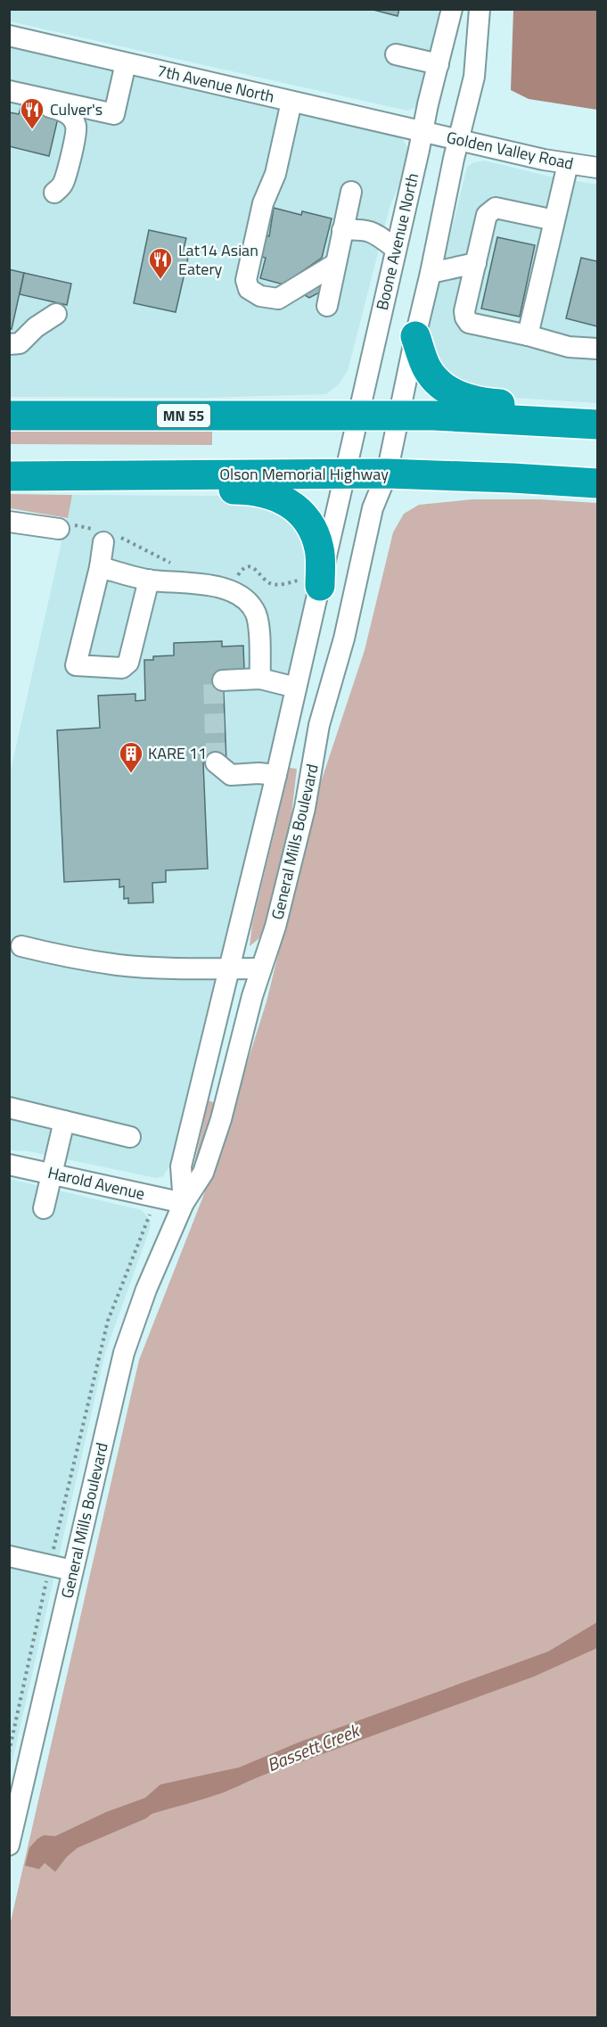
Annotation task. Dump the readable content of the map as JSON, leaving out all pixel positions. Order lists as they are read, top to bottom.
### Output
{
  "streets": {
    "highway": ["MN 55", "Olson Memorial Highway"],
    "street": [
      "7th Avenue North",
      "Golden Valley Road",
      "Boone Avenue North",
      "General Mills Boulevard",
      "Harold Avenue"
    ]
  },
  "crossings": [
    ["7th Avenue North", "Golden Valley Road"],
    ["7th Avenue North", "Boone Avenue North"],
    ["Golden Valley Road", "Boone Avenue North"],
    ["Boone Avenue North", "MN 55"],
    ["Boone Avenue North", "Olson Memorial Highway"],
    ["Boone Avenue North", "General Mills Boulevard"],
    ["Olson Memorial Highway", "General Mills Boulevard"],
    ["General Mills Boulevard", "Harold Avenue"]
  ],
  "water": ["Bassett Creek"],
  "places": {
    "restaurant": ["Culver's", "Lat14 Asian Eatery"],
    "building": ["KARE 11"]
  }
}
